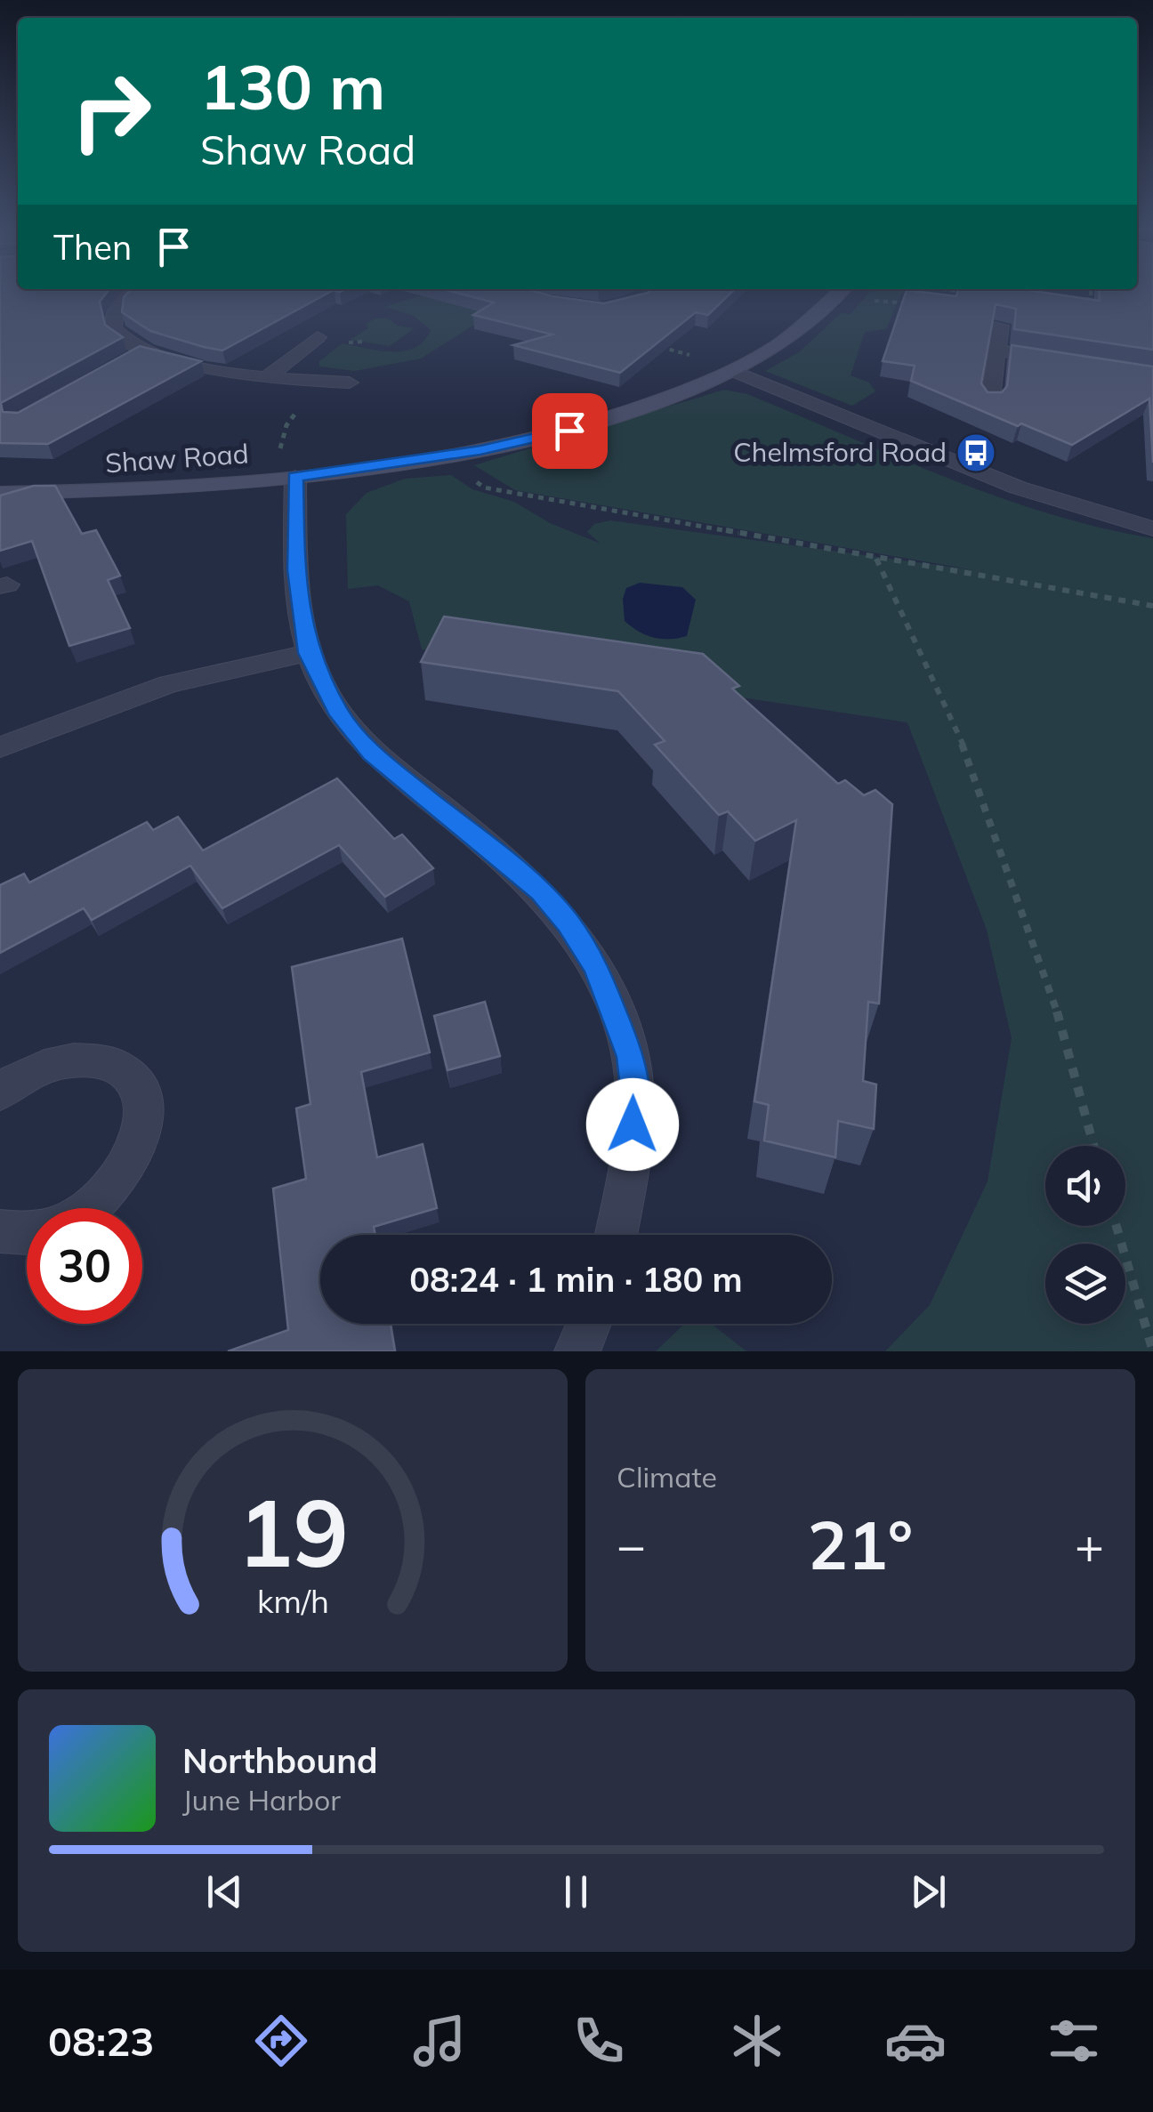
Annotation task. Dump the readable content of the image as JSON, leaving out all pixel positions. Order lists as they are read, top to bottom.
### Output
{
  "streets": {
    "street": ["Shaw Road"]
  },
  "places": {
    "bus stop": ["Chelmsford Road"]
  },
  "page": {
    "turn": ["130 m", "Shaw Road"],
    "then": "Then",
    "limit": "30",
    "trip": "08:24 · 1 min · 180 m",
    "tile": "Climate",
    "heat": ["−", "21°", "+"],
    "song": ["Northbound", "June Harbor"],
    "tabs": "08:23",
    "gauge": ["19", "km/h"]
  }
}
